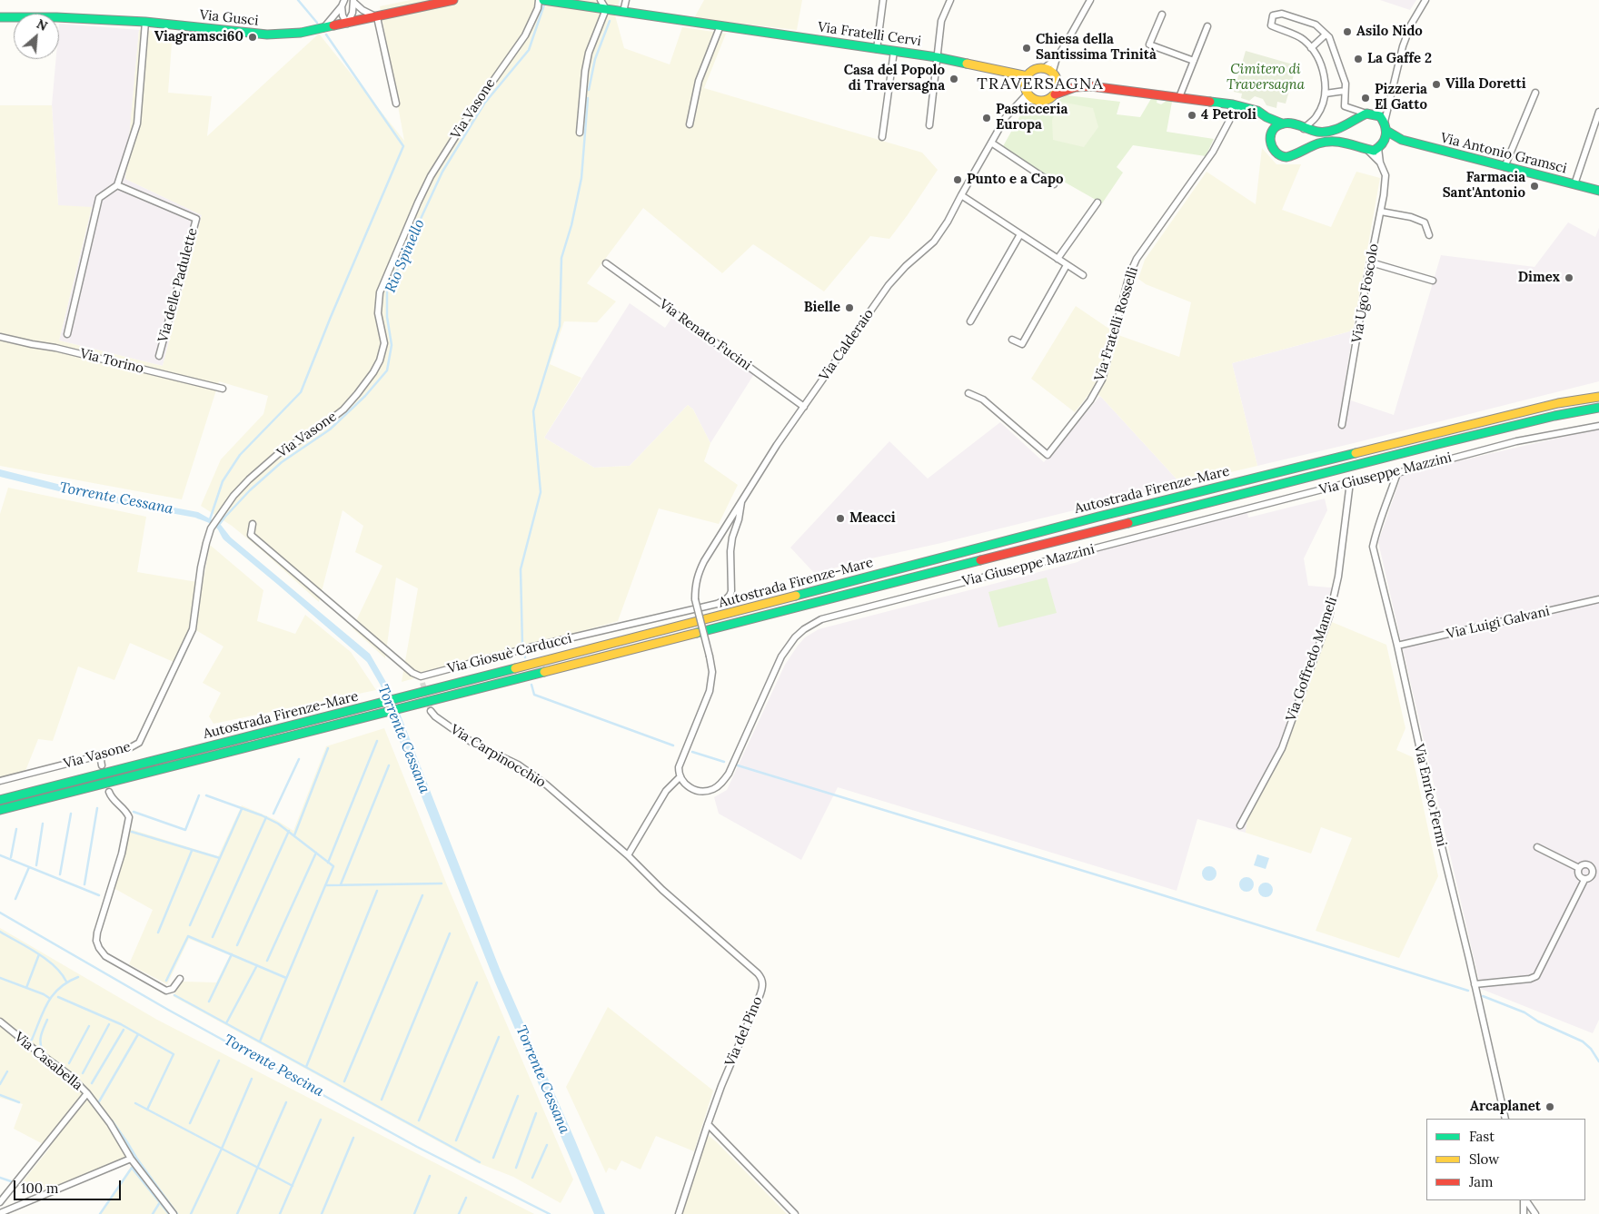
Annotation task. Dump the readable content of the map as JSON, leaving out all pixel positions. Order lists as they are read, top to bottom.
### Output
{
  "streets": {
    "main road": [
      "Via Gusci",
      "Via Fratelli Cervi",
      "Via Antonio Gramsci",
      "Autostrada Firenze-Mare"
    ],
    "street": [
      "Via Vasone",
      "Via delle Padulette",
      "Via Ugo Foscolo",
      "Via Fratelli Rosselli",
      "Via Renato Fucini",
      "Via Calderaio",
      "Via Torino",
      "Via Giuseppe Mazzini",
      "Via Luigi Galvani",
      "Via Giosuè Carducci",
      "Via Goffredo Mameli",
      "Via Carpinocchio",
      "Via Enrico Fermi",
      "Via del Pino",
      "Via Casabella"
    ]
  },
  "crossings": [
    ["Via Fratelli Cervi", "Via Calderaio"],
    ["Via Antonio Gramsci", "Via Ugo Foscolo"],
    ["Via Renato Fucini", "Via Calderaio"],
    ["Via Calderaio", "Via Giuseppe Mazzini"],
    ["Via Calderaio", "Via Giosuè Carducci"],
    ["Via Giuseppe Mazzini", "Via Goffredo Mameli"],
    ["Via Giuseppe Mazzini", "Via Enrico Fermi"],
    ["Via Luigi Galvani", "Via Enrico Fermi"],
    ["Via Carpinocchio", "Via del Pino"]
  ],
  "districts": ["TRAVERSAGNA"],
  "water": ["Rio Spinello", "Torrente Cessana", "Torrente Pescina"],
  "parks": ["Cimitero di Traversagna"],
  "places": [
    "Asilo Nido",
    "Viagramsci60",
    "Chiesa della Santissima Trinità",
    "La Gaffe 2",
    "Casa del Popolo di Traversagna",
    "Villa Doretti",
    "Pizzeria El Gatto",
    "4 Petroli",
    "Pasticceria Europa",
    "Punto e a Capo",
    "Farmacia Sant'Antonio",
    "Dimex",
    "Bielle",
    "Meacci",
    "Arcaplanet"
  ],
  "legend": ["Fast", "Slow", "Jam"],
  "scale_bar": "100 m",
  "north": "top right"
}
